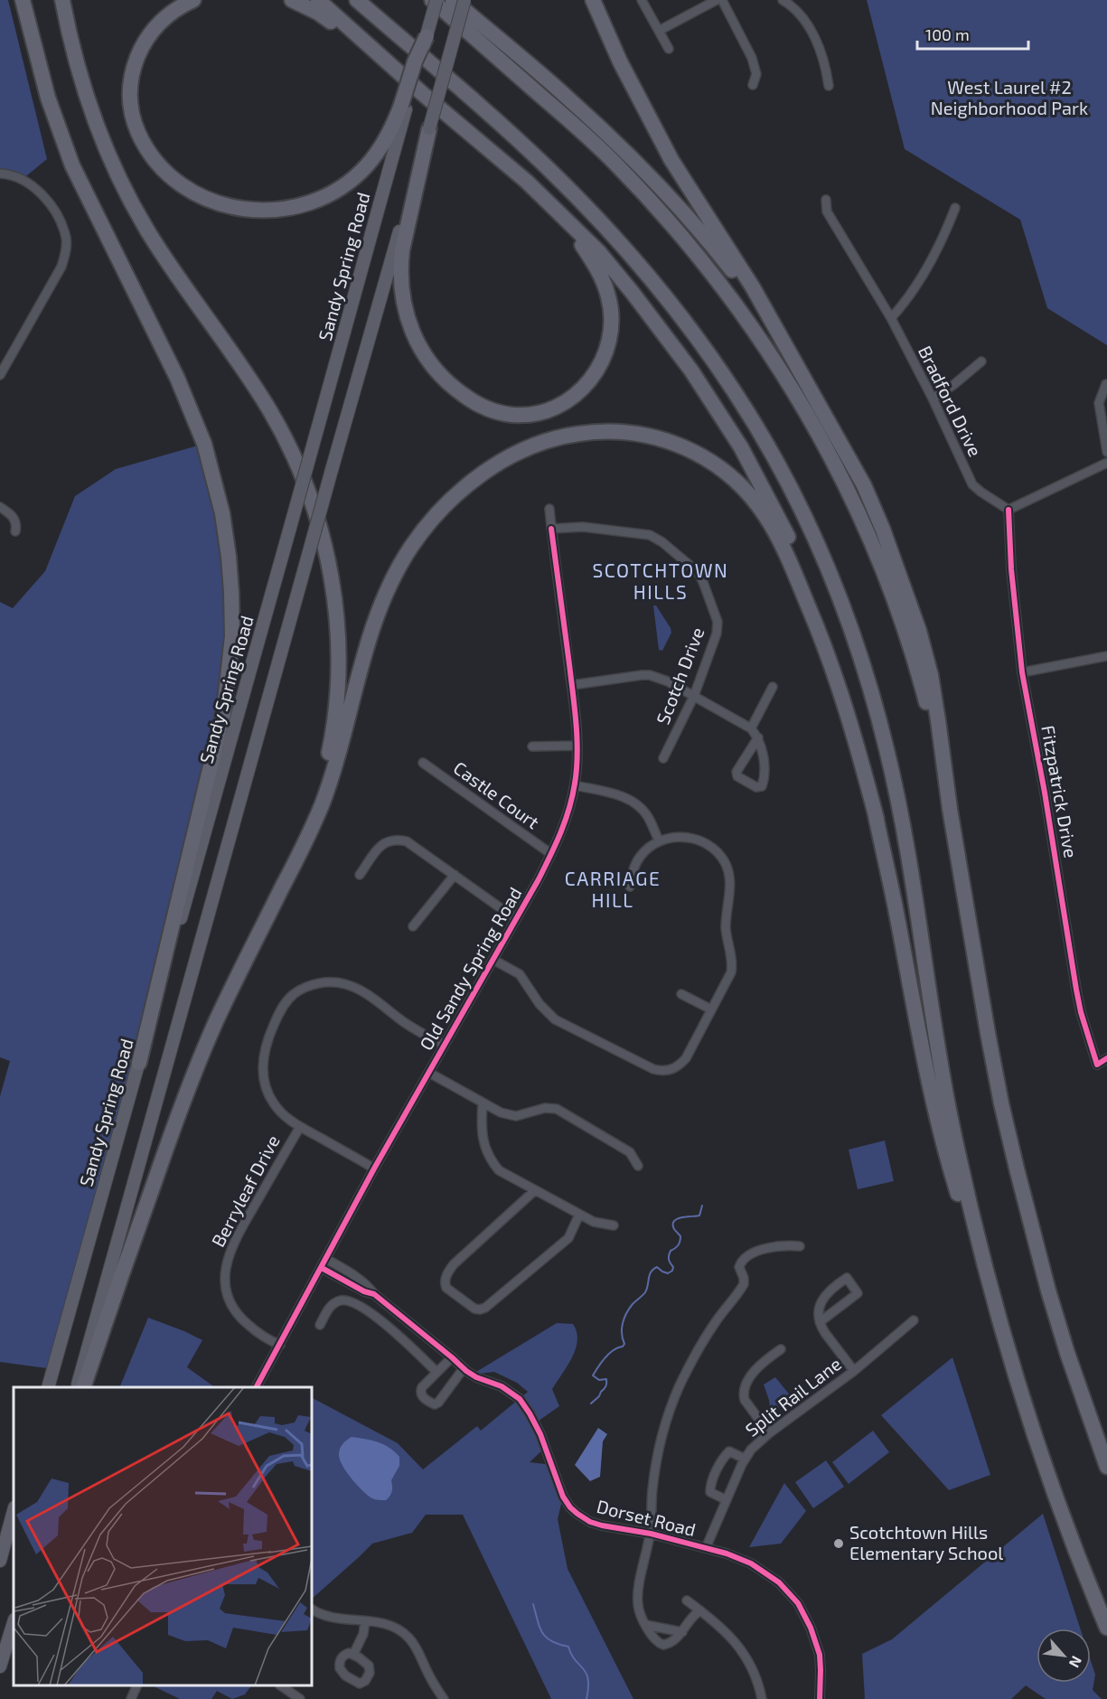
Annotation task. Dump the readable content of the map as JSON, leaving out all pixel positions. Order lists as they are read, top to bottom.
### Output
{
  "streets": {
    "main road": ["Sandy Spring Road"],
    "street": [
      "Bradford Drive",
      "Scotch Drive",
      "Fitzpatrick Drive",
      "Castle Court",
      "Old Sandy Spring Road",
      "Berryleaf Drive",
      "Split Rail Lane",
      "Dorset Road"
    ]
  },
  "crossings": [
    ["Bradford Drive", "Fitzpatrick Drive"],
    ["Scotch Drive", "Old Sandy Spring Road"],
    ["Castle Court", "Old Sandy Spring Road"],
    ["Old Sandy Spring Road", "Berryleaf Drive"],
    ["Old Sandy Spring Road", "Dorset Road"],
    ["Split Rail Lane", "Dorset Road"]
  ],
  "districts": ["SCOTCHTOWN HILLS", "CARRIAGE HILL"],
  "parks": ["West Laurel #2 Neighborhood Park"],
  "places": ["Scotchtown Hills Elementary School"],
  "scale_bar": "100 m",
  "north": "bottom right"
}
